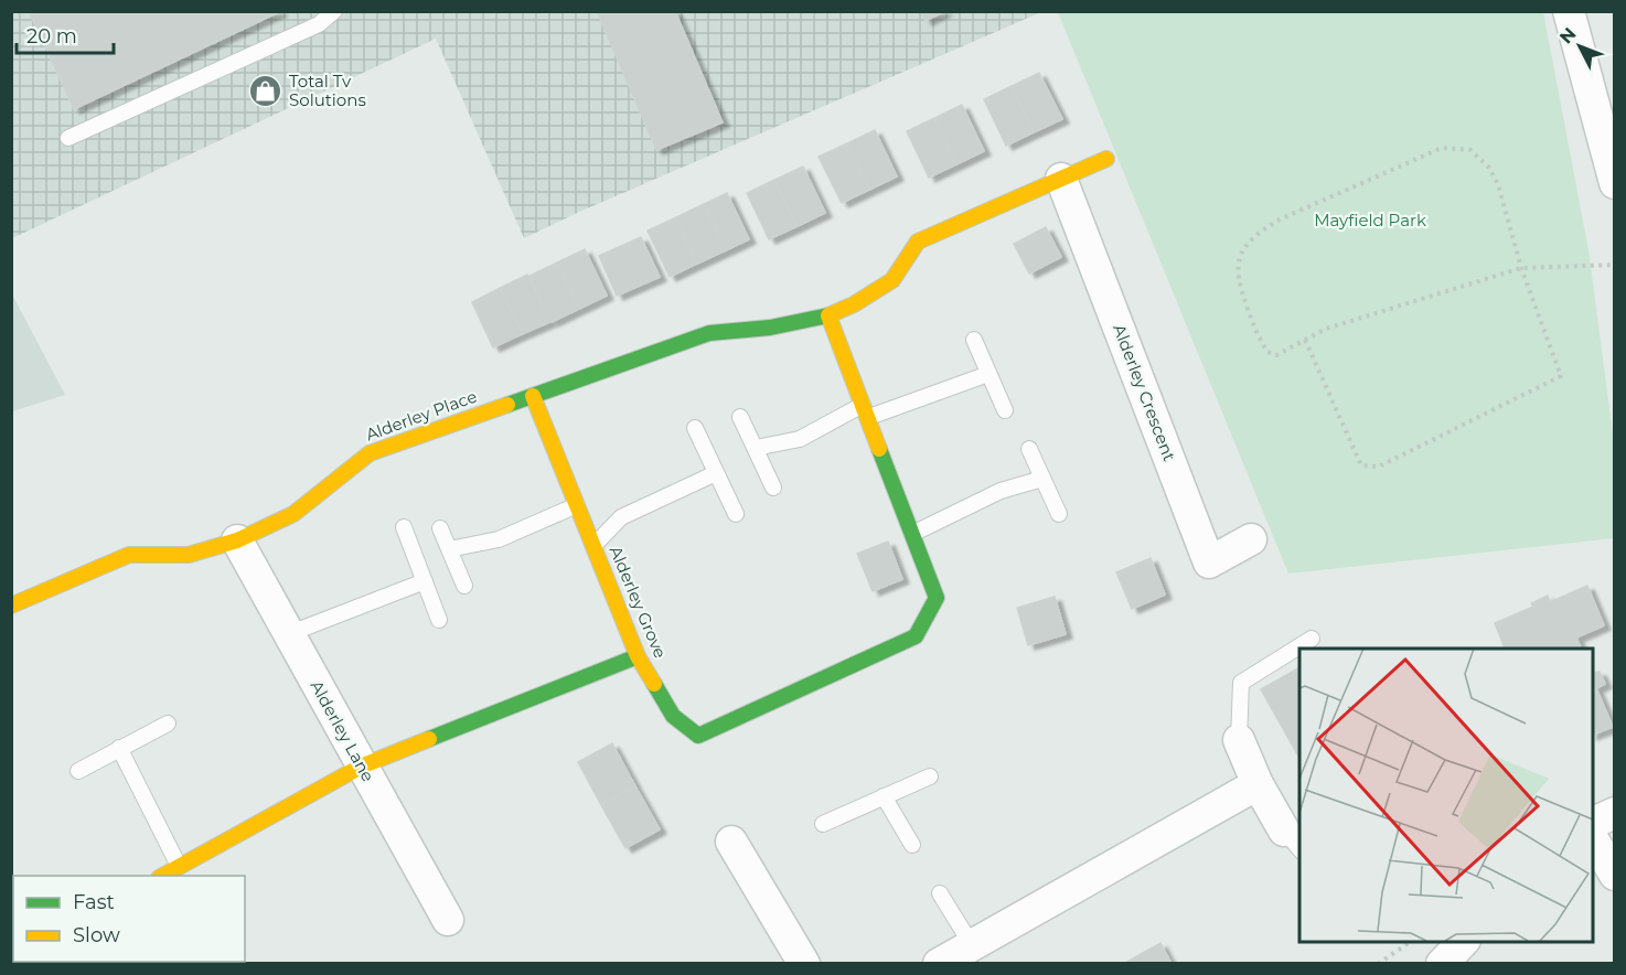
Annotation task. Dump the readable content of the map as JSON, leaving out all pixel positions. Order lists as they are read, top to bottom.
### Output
{
  "streets": {
    "street": [
      "Alderley Crescent",
      "Alderley Place",
      "Alderley Grove",
      "Alderley Lane"
    ]
  },
  "crossings": [
    ["Alderley Crescent", "Alderley Place"],
    ["Alderley Place", "Alderley Grove"],
    ["Alderley Place", "Alderley Lane"]
  ],
  "parks": ["Mayfield Park"],
  "places": {
    "shop": ["Total Tv Solutions"]
  },
  "legend": ["Fast", "Slow"],
  "scale_bar": "20 m",
  "north": "top left"
}
